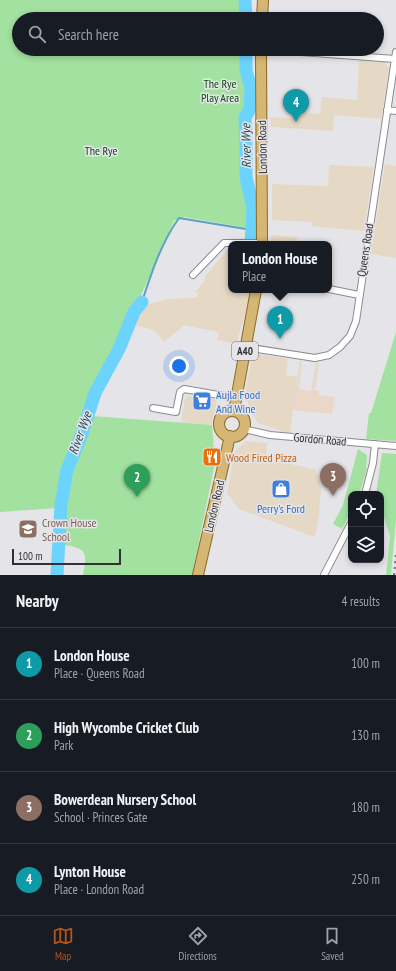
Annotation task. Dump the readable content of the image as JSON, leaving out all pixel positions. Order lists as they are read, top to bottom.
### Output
{
  "streets": {
    "main road": ["London Road", "A40"],
    "street": ["Queens Road", "Gordon Road"]
  },
  "crossings": [
    ["London Road", "A40"],
    ["London Road", "Gordon Road"],
    ["Queens Road", "A40"],
    ["A40", "Gordon Road"]
  ],
  "water": ["River Wye"],
  "parks": ["The Rye Play Area", "The Rye"],
  "places": {
    "supermarket": ["Aujla Food And Wine"],
    "restaurant": ["Wood Fired Pizza"],
    "shop": ["Perry's Ford"],
    "school or university": ["Crown House School"]
  },
  "scale_bar": "100 m",
  "page": {
    "search": "Search here",
    "pins": [
      "4",
      "1",
      "3",
      "2"
    ],
    "popup": ["London House", "Place"],
    "scale": "100 m",
    "heading": ["Nearby", "4 results"],
    "list": [
      {
        "mark": "1",
        "name": "London House",
        "note": "Place · Queens Road",
        "value": "100 m"
      },
      {
        "mark": "2",
        "name": "High Wycombe Cricket Club",
        "note": "Park",
        "value": "130 m"
      },
      {
        "mark": "3",
        "name": "Bowerdean Nursery School",
        "note": "School · Princes Gate",
        "value": "180 m"
      },
      {
        "mark": "4",
        "name": "Lynton House",
        "note": "Place · London Road",
        "value": "250 m"
      }
    ],
    "nav": ["Map", "Directions", "Saved"]
  }
}
